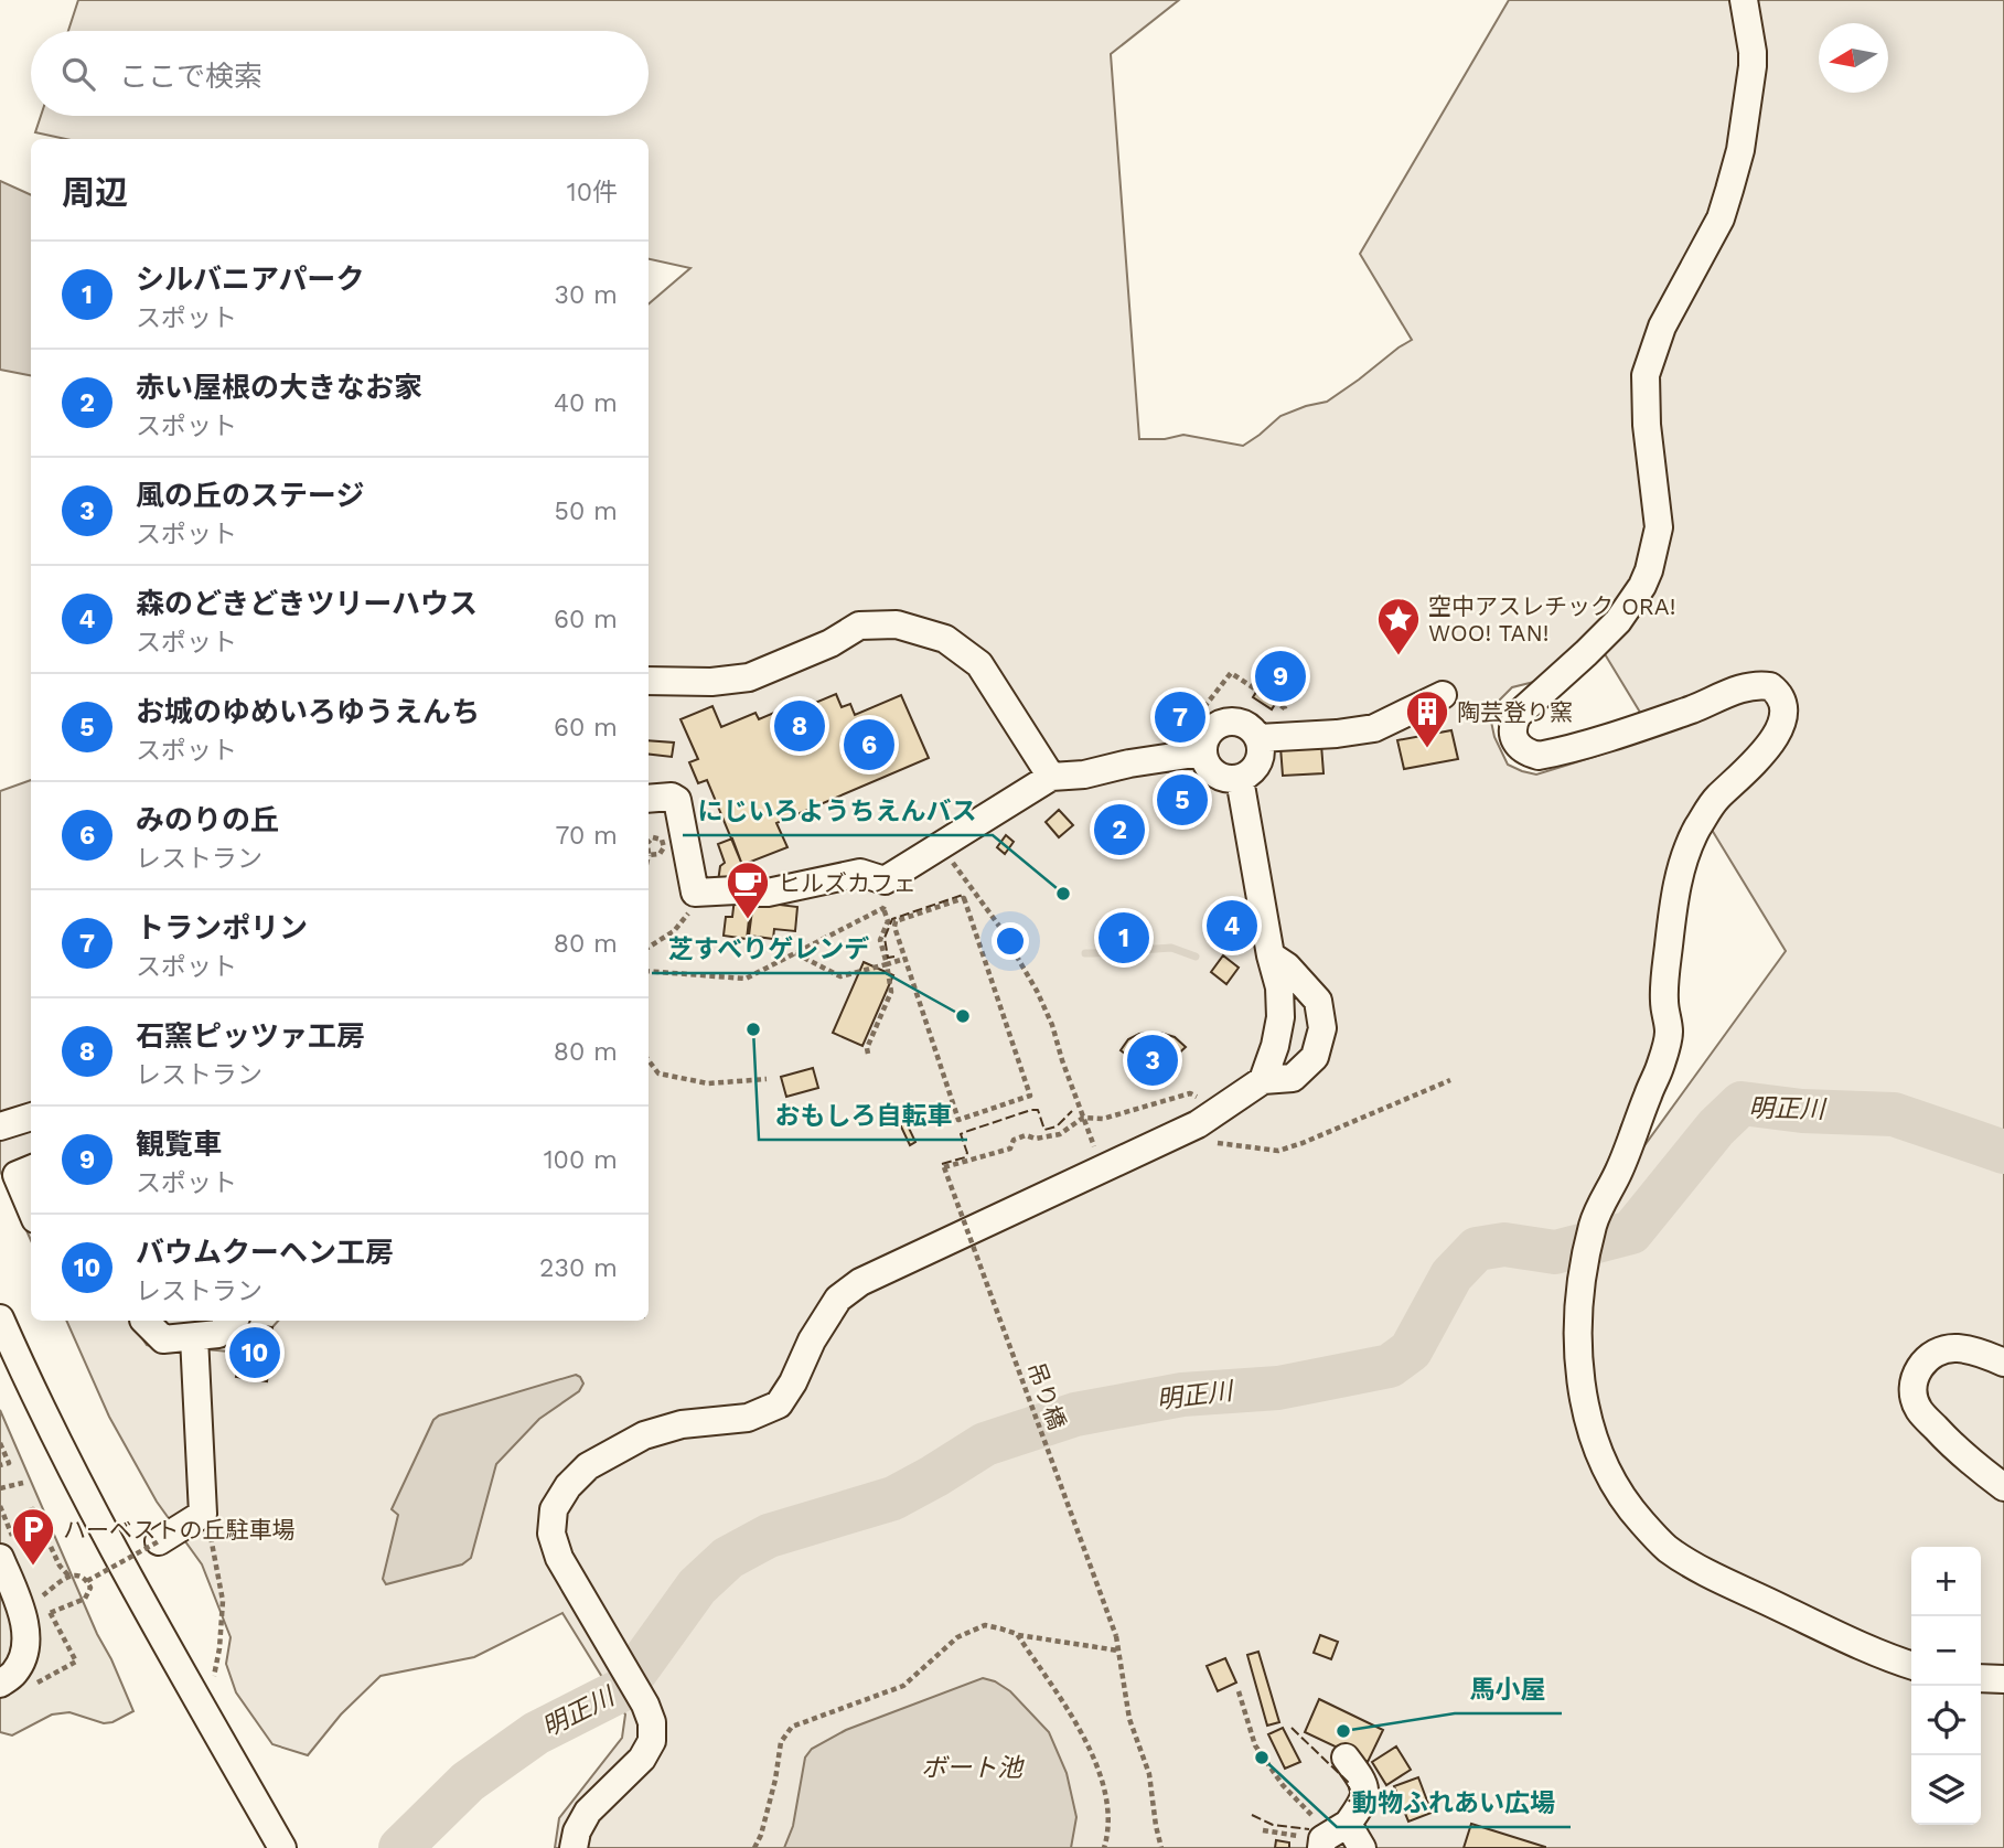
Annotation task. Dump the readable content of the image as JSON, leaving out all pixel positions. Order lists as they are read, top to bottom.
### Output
{
  "streets": {
    "path": ["吊り橋"]
  },
  "water": ["明正川", "ボート池"],
  "places": {
    "place": ["空中アスレチック ORA! WOO! TAN!"],
    "building": ["陶芸登り窯"],
    "other": [
      "にじいろようちえんバス",
      "芝すべりゲレンデ",
      "おもしろ自転車",
      "馬小屋",
      "動物ふれあい広場"
    ],
    "cafe": ["ヒルズカフェ"],
    "parking": ["ハーベストの丘駐車場"]
  },
  "north": "left",
  "page": {
    "search": "ここで検索",
    "heading": ["周辺", "10件"],
    "list": [
      {
        "mark": "1",
        "name": "シルバニアパーク",
        "note": "スポット",
        "value": "30 m"
      },
      {
        "mark": "2",
        "name": "赤い屋根の大きなお家",
        "note": "スポット",
        "value": "40 m"
      },
      {
        "mark": "3",
        "name": "風の丘のステージ",
        "note": "スポット",
        "value": "50 m"
      },
      {
        "mark": "4",
        "name": "森のどきどきツリーハウス",
        "note": "スポット",
        "value": "60 m"
      },
      {
        "mark": "5",
        "name": "お城のゆめいろゆうえんち",
        "note": "スポット",
        "value": "60 m"
      },
      {
        "mark": "6",
        "name": "みのりの丘",
        "note": "レストラン",
        "value": "70 m"
      },
      {
        "mark": "7",
        "name": "トランポリン",
        "note": "スポット",
        "value": "80 m"
      },
      {
        "mark": "8",
        "name": "石窯ピッツァ工房",
        "note": "レストラン",
        "value": "80 m"
      },
      {
        "mark": "9",
        "name": "観覧車",
        "note": "スポット",
        "value": "100 m"
      },
      {
        "mark": "10",
        "name": "バウムクーヘン工房",
        "note": "レストラン",
        "value": "230 m"
      }
    ],
    "pins": [
      "9",
      "7",
      "8",
      "6",
      "5",
      "2",
      "4",
      "1",
      "3",
      "10"
    ],
    "map_buttons": ["+", "−"]
  }
}
